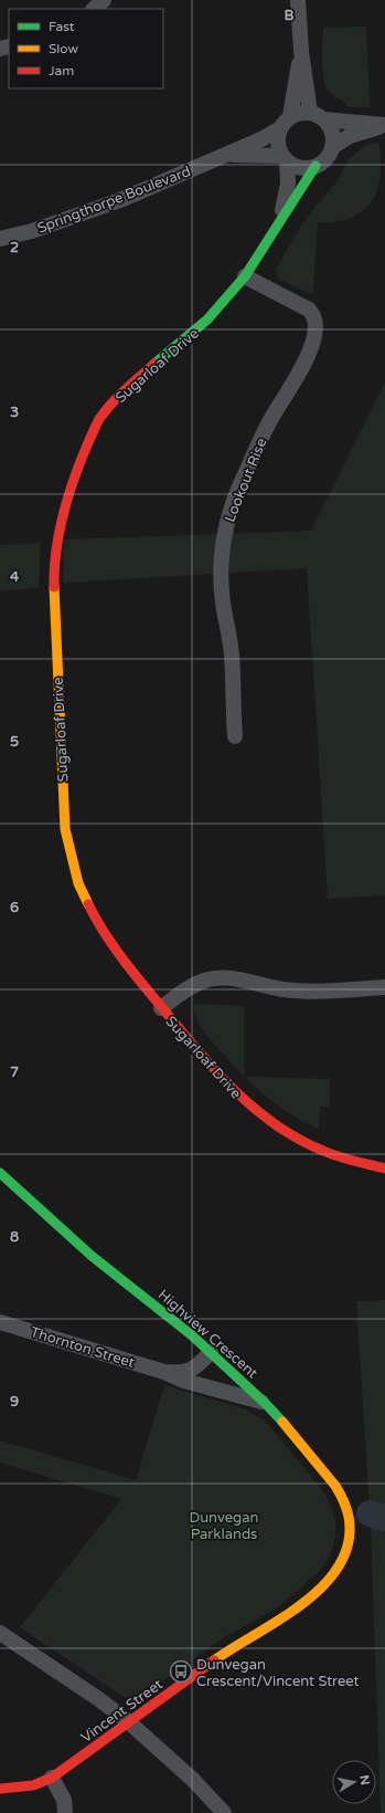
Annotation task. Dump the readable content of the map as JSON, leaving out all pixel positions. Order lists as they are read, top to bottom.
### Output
{
  "streets": {
    "street": [
      "Springthorpe Boulevard",
      "Sugarloaf Drive",
      "Lookout Rise",
      "Highview Crescent",
      "Thornton Street",
      "Vincent Street"
    ]
  },
  "crossings": [
    ["Springthorpe Boulevard", "Sugarloaf Drive"],
    ["Sugarloaf Drive", "Lookout Rise"],
    ["Highview Crescent", "Thornton Street"],
    ["Highview Crescent", "Vincent Street"]
  ],
  "parks": ["Dunvegan Parklands"],
  "places": {
    "bus stop": ["Dunvegan Crescent/Vincent Street"]
  },
  "legend": ["Fast", "Slow", "Jam"],
  "north": "right",
  "grid": {
    "columns": ["B"],
    "rows": [
      "2",
      "3",
      "4",
      "5",
      "6",
      "7",
      "8",
      "9"
    ]
  }
}
